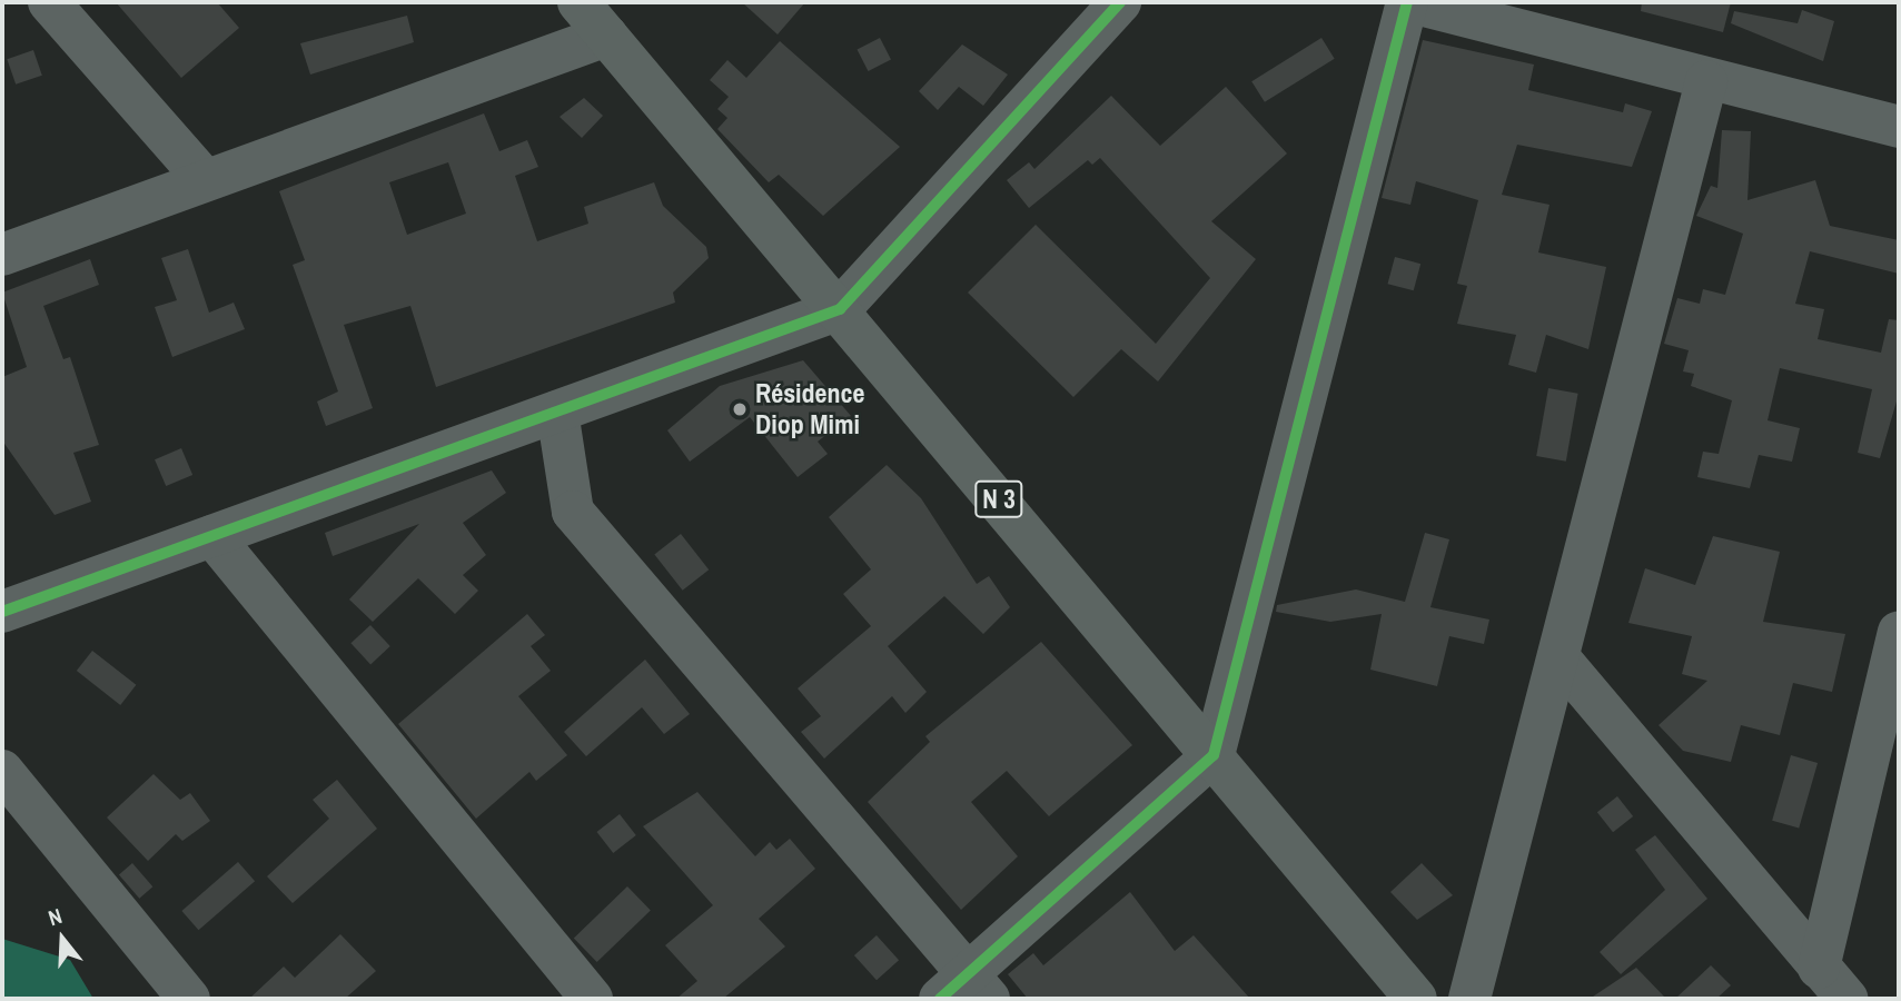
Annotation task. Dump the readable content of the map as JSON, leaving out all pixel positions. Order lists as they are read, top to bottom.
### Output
{
  "streets": {
    "main road": ["N 3"]
  },
  "places": ["Résidence Diop Mimi"],
  "north": "top"
}
